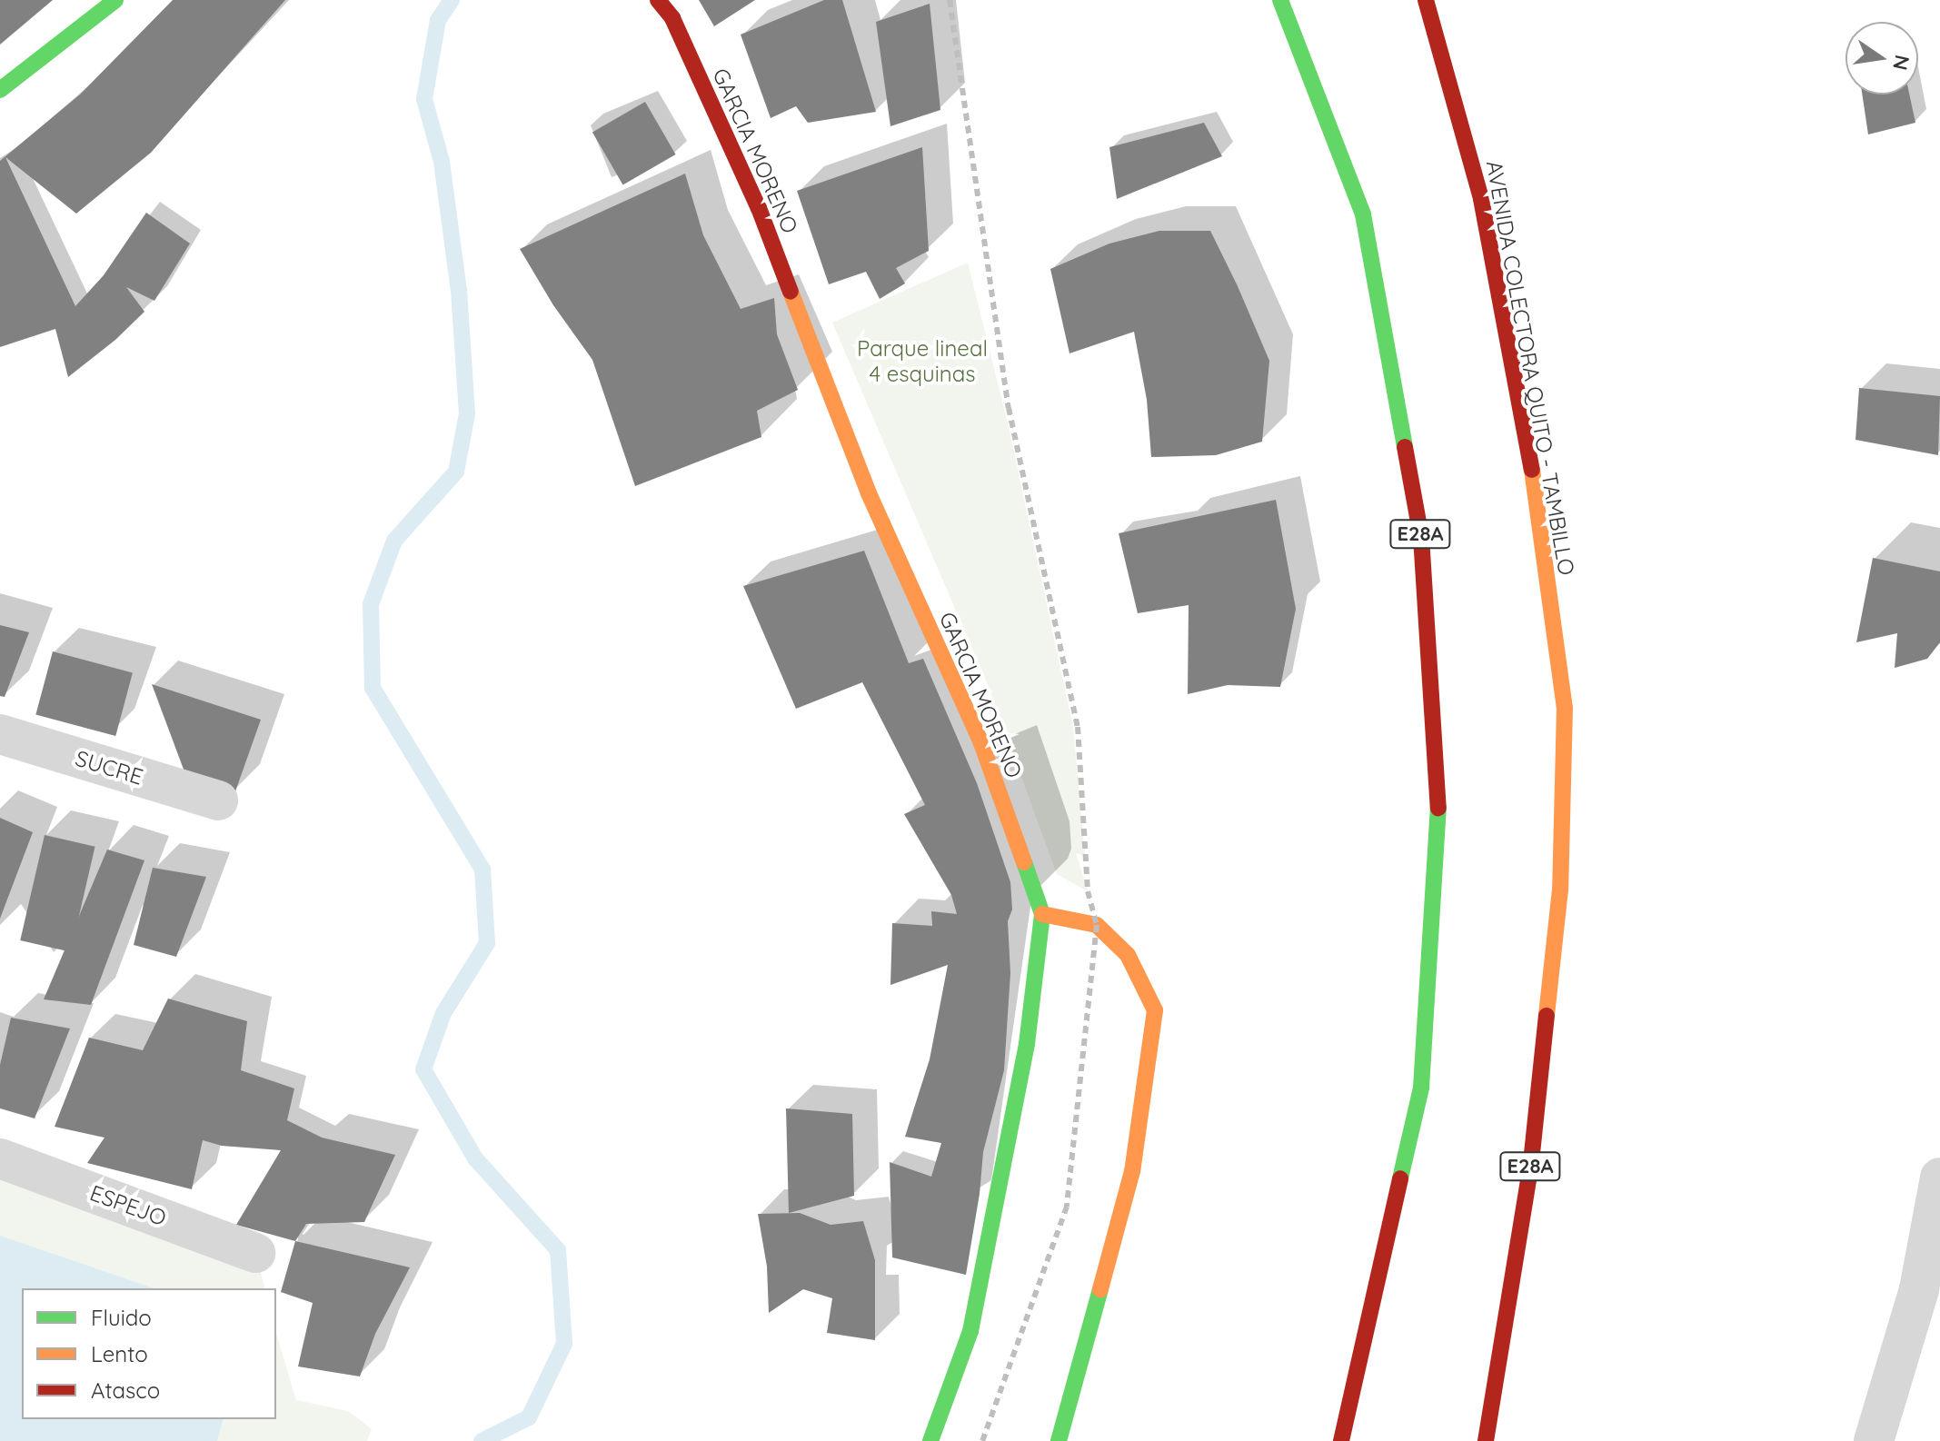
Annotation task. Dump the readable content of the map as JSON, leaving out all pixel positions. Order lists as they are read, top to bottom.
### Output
{
  "streets": {
    "main road": ["GARCIA MORENO", "AVENIDA COLECTORA QUITO - TAMBILLO", "E28A"],
    "street": ["SUCRE", "ESPEJO"]
  },
  "parks": ["Parque lineal 4 esquinas"],
  "legend": ["Fluido", "Lento", "Atasco"],
  "north": "right"
}
